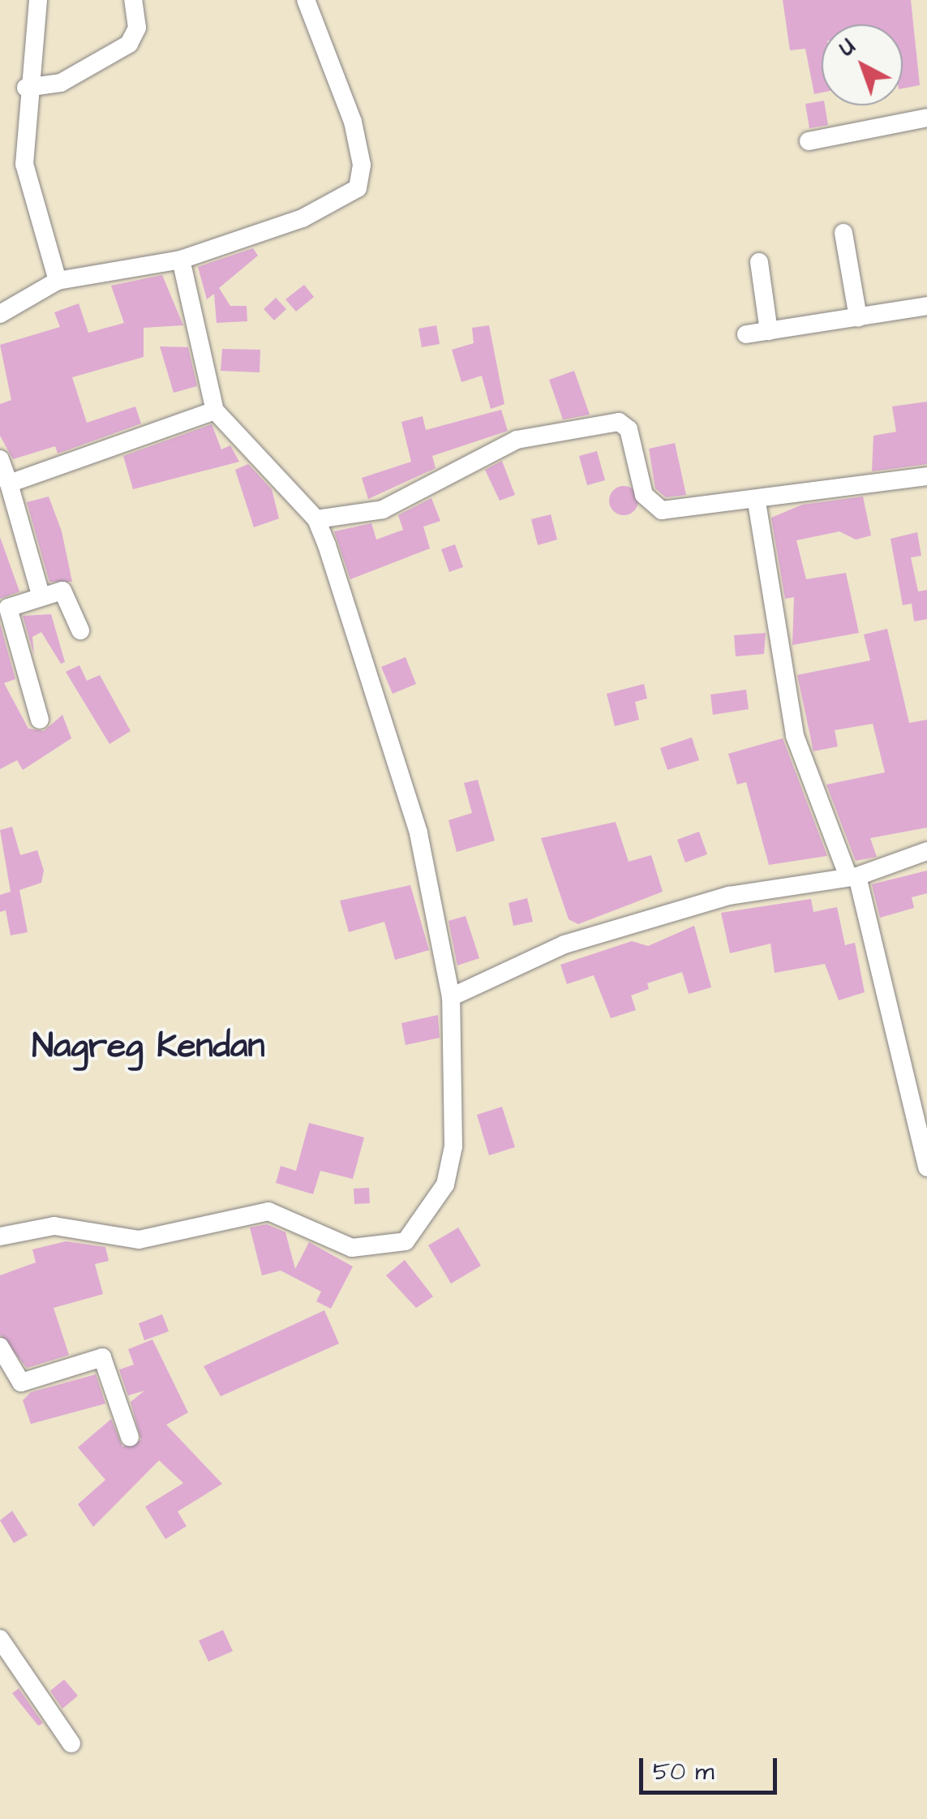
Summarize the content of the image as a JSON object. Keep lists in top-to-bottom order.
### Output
{
  "districts": ["Nagreg Kendan"],
  "scale_bar": "50 m",
  "north": "top left"
}
